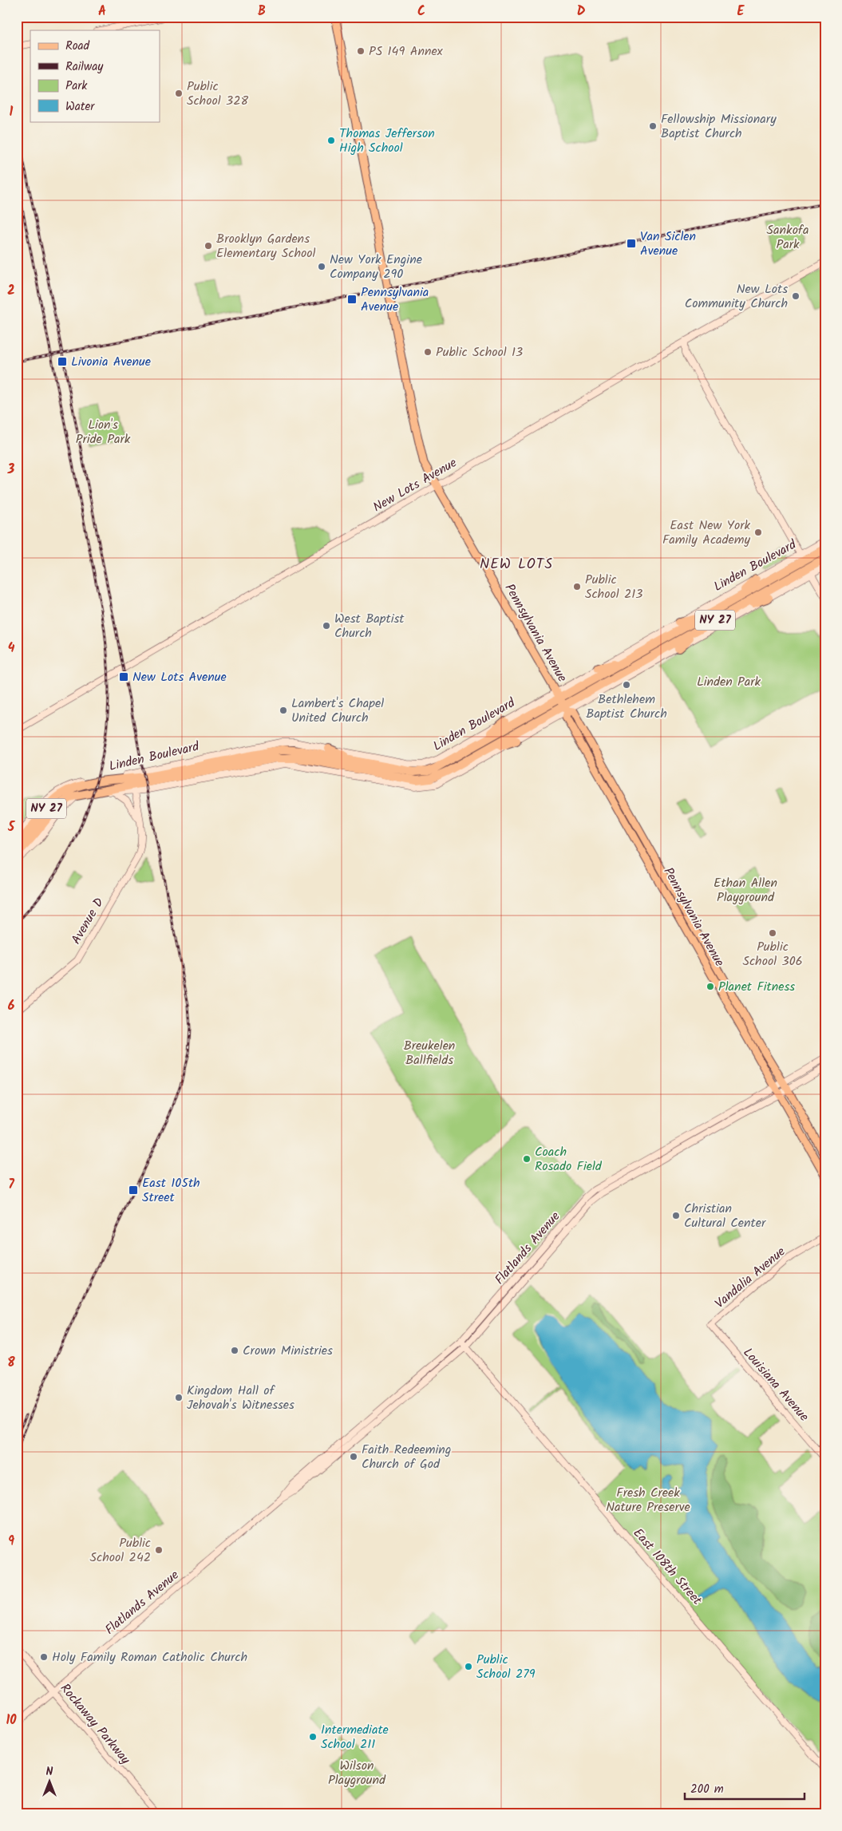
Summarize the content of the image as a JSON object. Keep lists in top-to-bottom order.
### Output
{
  "streets": {
    "highway": ["Linden Boulevard", "NY 27"],
    "main road": ["Pennsylvania Avenue"],
    "street": [
      "New Lots Avenue",
      "Avenue D",
      "Flatlands Avenue",
      "Vandalia Avenue",
      "Louisiana Avenue",
      "East 108th Street",
      "Rockaway Parkway"
    ]
  },
  "crossings": [
    ["New Lots Avenue", "Pennsylvania Avenue"],
    ["Linden Boulevard", "Pennsylvania Avenue"],
    ["Linden Boulevard", "Avenue D"],
    ["Pennsylvania Avenue", "Flatlands Avenue"],
    ["Flatlands Avenue", "East 108th Street"],
    ["Flatlands Avenue", "Rockaway Parkway"],
    ["Vandalia Avenue", "Louisiana Avenue"]
  ],
  "districts": ["NEW LOTS"],
  "parks": [
    "Sankofa Park",
    "Lion's Pride Park",
    "Linden Park",
    "Ethan Allen Playground",
    "Breukelen Ballfields",
    "Fresh Creek Nature Preserve",
    "Wilson Playground"
  ],
  "places": {
    "other": [
      "PS 149 Annex",
      "Public School 328",
      "Fellowship Missionary Baptist Church",
      "Thomas Jefferson High School",
      "Brooklyn Gardens Elementary School",
      "New York Engine Company 290",
      "New Lots Community Church",
      "Public School 13",
      "East New York Family Academy",
      "Public School 213",
      "West Baptist Church",
      "Bethlehem Baptist Church",
      "Lambert's Chapel United Church",
      "Public School 306",
      "Planet Fitness",
      "Coach Rosado Field",
      "Christian Cultural Center",
      "Crown Ministries",
      "Kingdom Hall of Jehovah's Witnesses",
      "Faith Redeeming Church of God",
      "Public School 242",
      "Holy Family Roman Catholic Church",
      "Public School 279",
      "Intermediate School 211"
    ],
    "transit": [
      "Van Siclen Avenue",
      "Pennsylvania Avenue",
      "Livonia Avenue",
      "New Lots Avenue",
      "East 105th Street"
    ]
  },
  "legend": [
    "Road",
    "Railway",
    "Park",
    "Water"
  ],
  "scale_bar": "200 m",
  "north": "top",
  "grid": {
    "columns": [
      "A",
      "B",
      "C",
      "D",
      "E"
    ],
    "rows": [
      "1",
      "2",
      "3",
      "4",
      "5",
      "6",
      "7",
      "8",
      "9",
      "10"
    ]
  }
}
